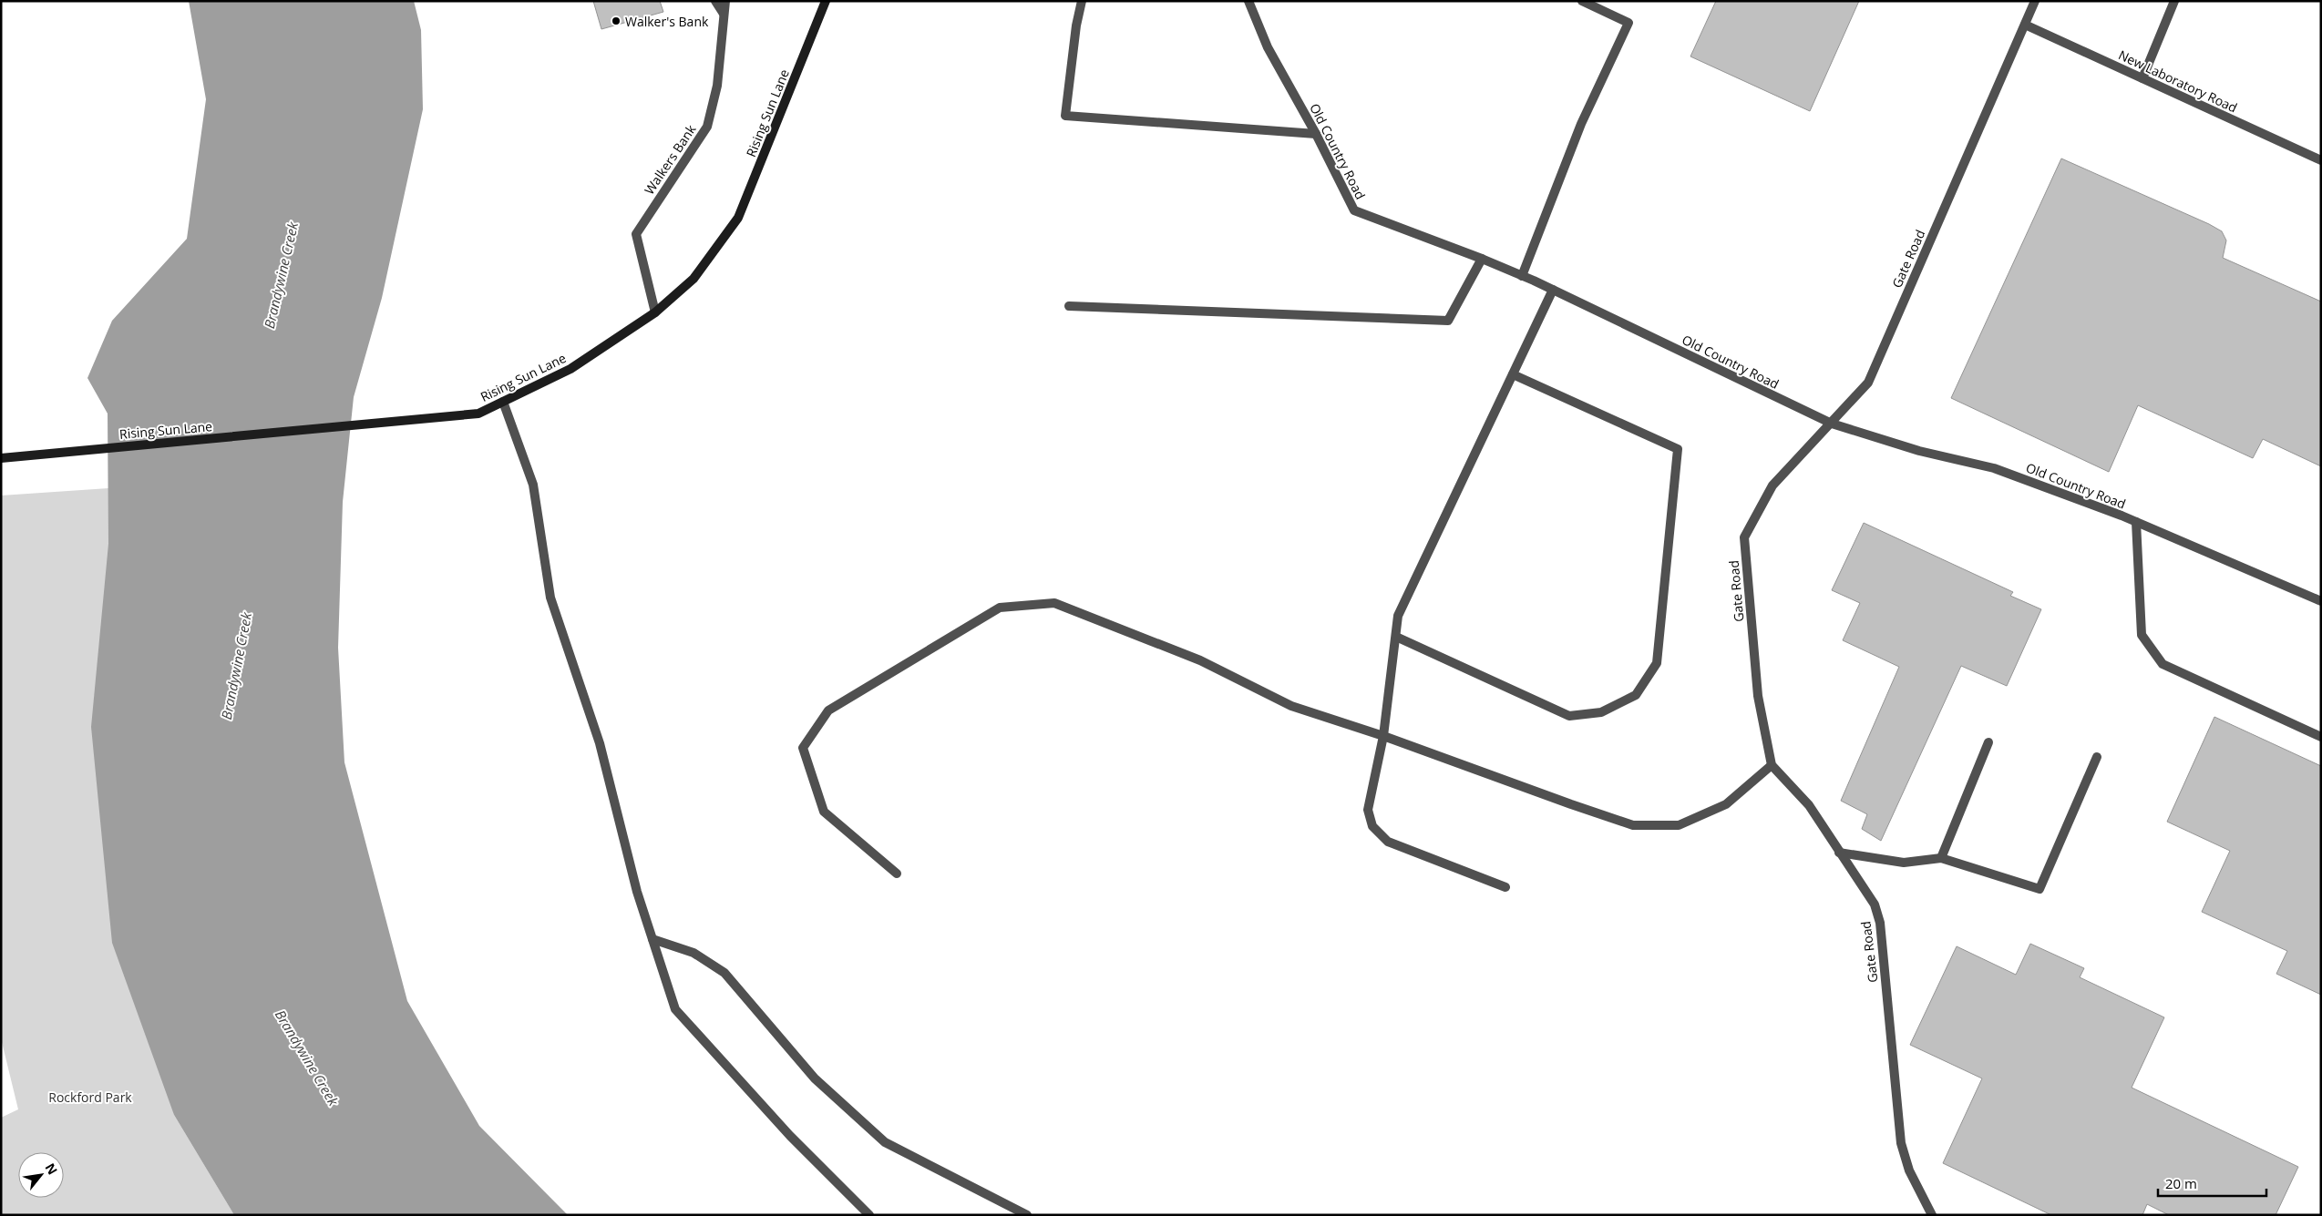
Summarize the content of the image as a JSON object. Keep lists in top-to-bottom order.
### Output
{
  "streets": {
    "street": ["Rising Sun Lane"],
    "lane": [
      "New Laboratory Road",
      "Old Country Road",
      "Walkers Bank",
      "Gate Road"
    ]
  },
  "crossings": [
    ["New Laboratory Road", "Gate Road"],
    ["Rising Sun Lane", "Walkers Bank"],
    ["Old Country Road", "Gate Road"]
  ],
  "water": ["Brandywine Creek"],
  "parks": ["Rockford Park"],
  "places": ["Walker's Bank"],
  "scale_bar": "20 m",
  "north": "top right"
}
